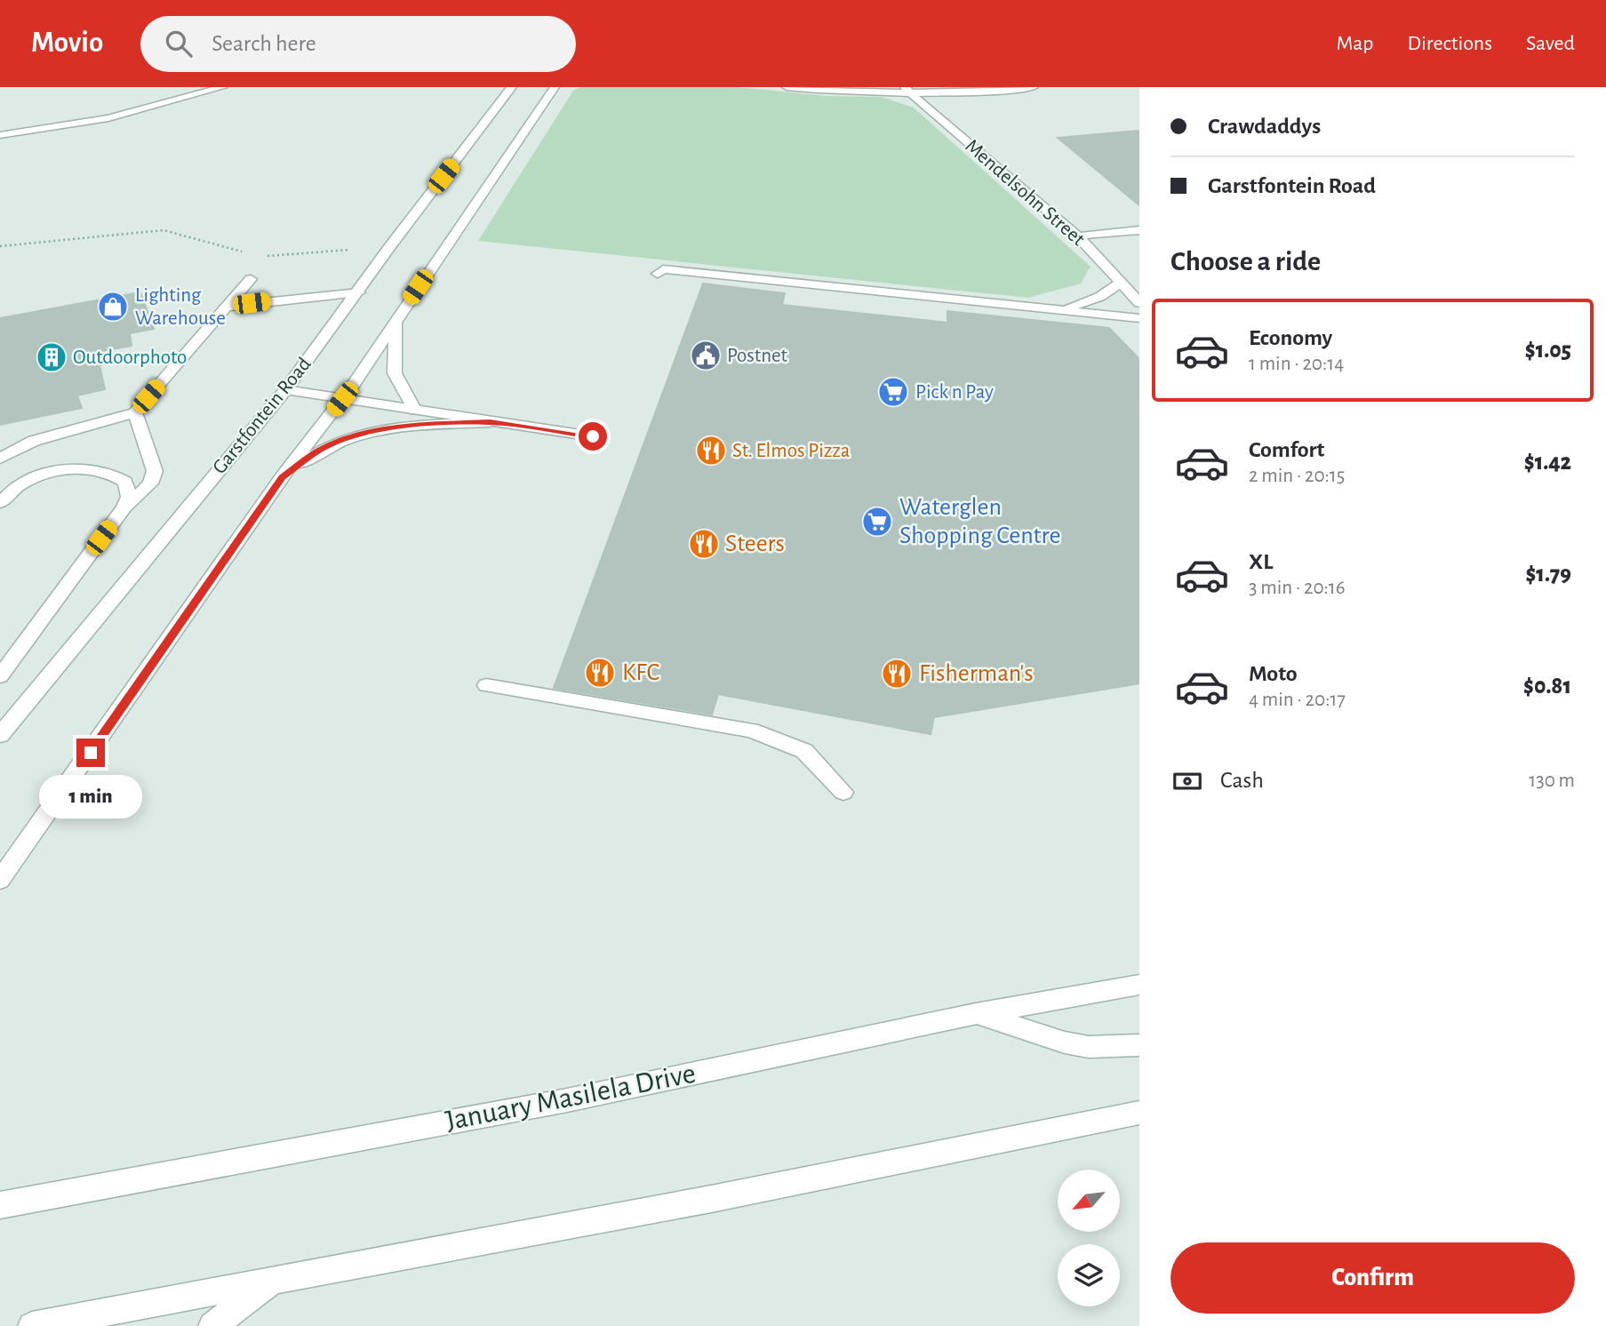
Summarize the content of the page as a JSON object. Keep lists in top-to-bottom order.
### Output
{
  "streets": {
    "main road": ["Mendelsohn Street", "Garstfontein Road", "January Masilela Drive"]
  },
  "places": {
    "shop": ["Lighting Warehouse"],
    "public building": ["Postnet"],
    "building": ["Outdoorphoto"],
    "supermarket": ["Pick n Pay", "Waterglen Shopping Centre"],
    "restaurant": [
      "St. Elmos Pizza",
      "Steers",
      "KFC",
      "Fisherman's"
    ]
  },
  "north": "bottom left",
  "page": {
    "header": "Movio",
    "search": "Search here",
    "nav": ["Map", "Directions", "Saved"],
    "banner": ["Crawdaddys", "Garstfontein Road"],
    "heading": "Choose a ride",
    "list": [
      {
        "name": "Economy",
        "note": "1 min · 20:14",
        "value": "$1.05"
      },
      {
        "name": "Comfort",
        "note": "2 min · 20:15",
        "value": "$1.42"
      },
      {
        "name": "XL",
        "note": "3 min · 20:16",
        "value": "$1.79"
      },
      {
        "name": "Moto",
        "note": "4 min · 20:17",
        "value": "$0.81"
      }
    ],
    "pay": ["Cash", "130 m"],
    "bubble": "1 min",
    "buttons": "Confirm"
  }
}
